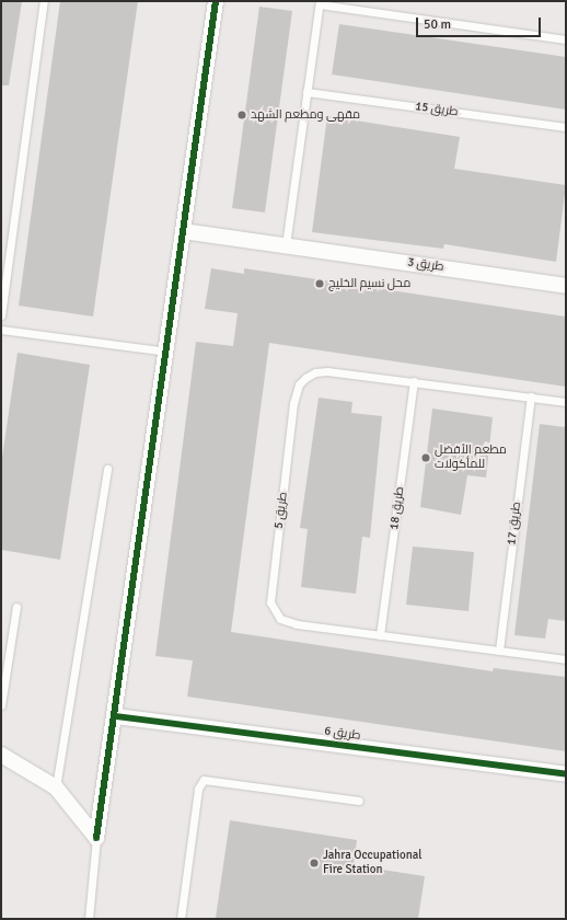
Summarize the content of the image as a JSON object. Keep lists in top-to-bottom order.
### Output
{
  "streets": {
    "street": ["طريق 3", "طريق 6"],
    "lane": [
      "طريق 15",
      "طريق 18",
      "طريق 5",
      "طريق 17"
    ]
  },
  "crossings": [
    ["طريق 18", "طريق 5"],
    ["طريق 5", "طريق 17"]
  ],
  "places": [
    "مقهى ومطعم الشهد",
    "محل نسيم الخليج",
    "مطعم الأفضل للمأكولات",
    "Jahra Occupational Fire Station"
  ],
  "scale_bar": "50 m"
}
